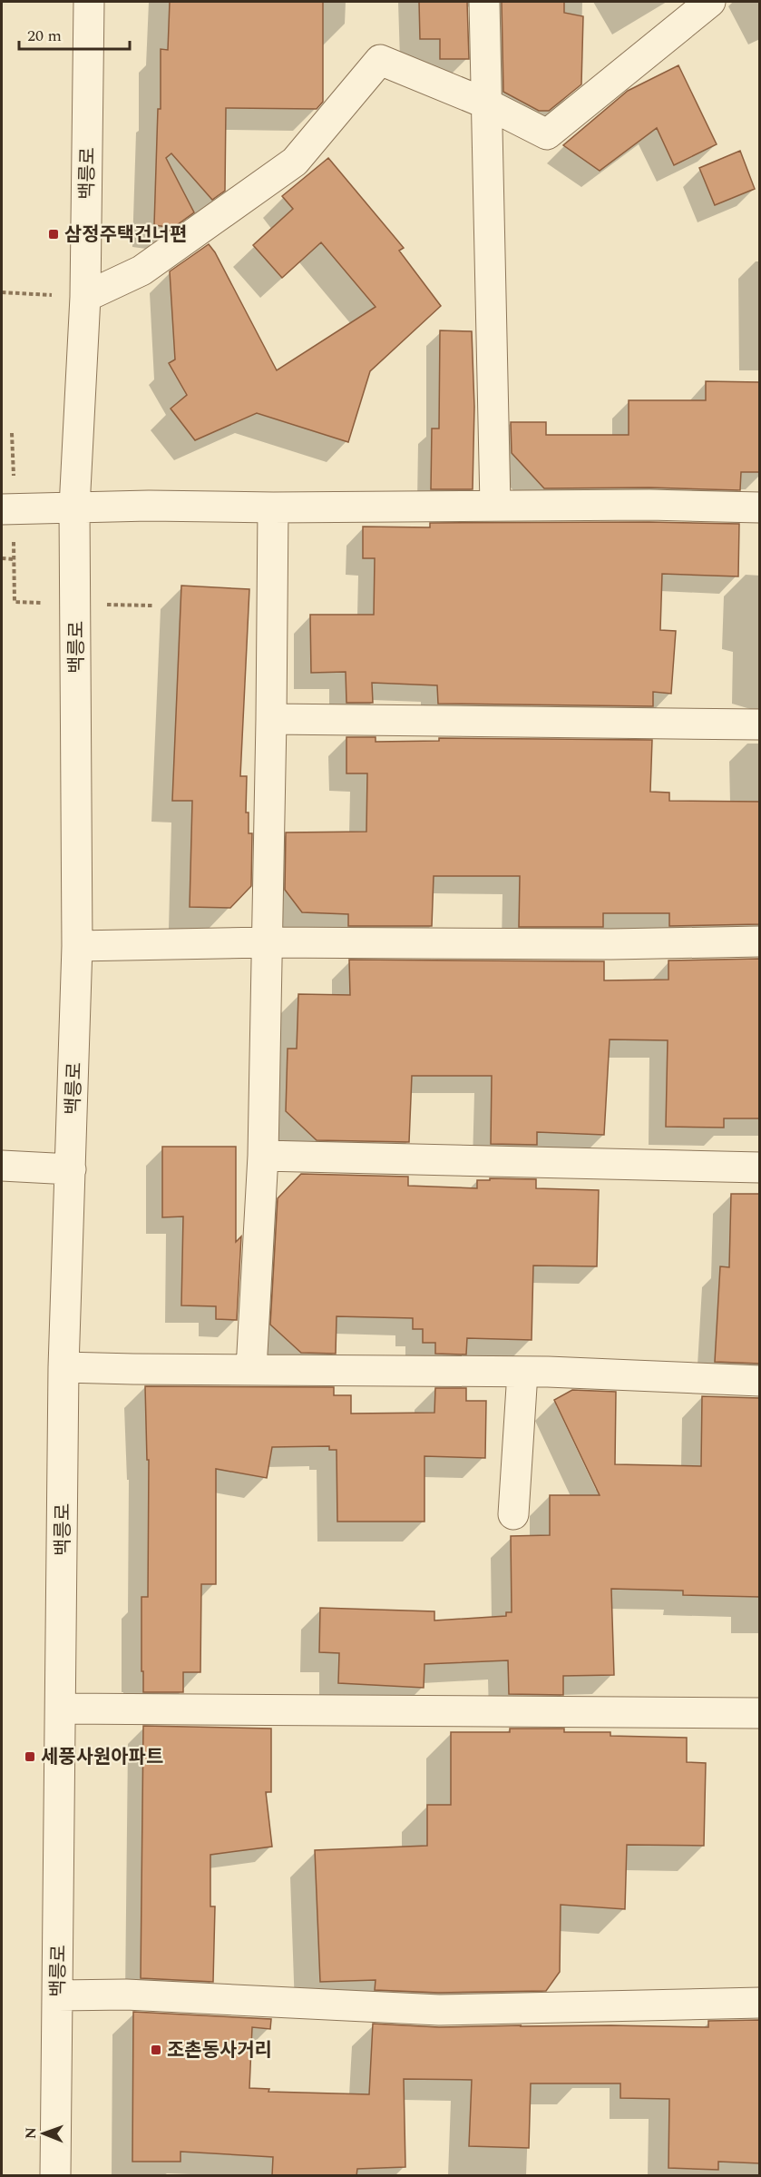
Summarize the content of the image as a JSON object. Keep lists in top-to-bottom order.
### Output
{
  "streets": {
    "street": ["백릉로"]
  },
  "places": {
    "transit": ["삼정주택건너편", "세풍사원아파트", "조촌동사거리"]
  },
  "scale_bar": "20 m",
  "north": "left"
}
